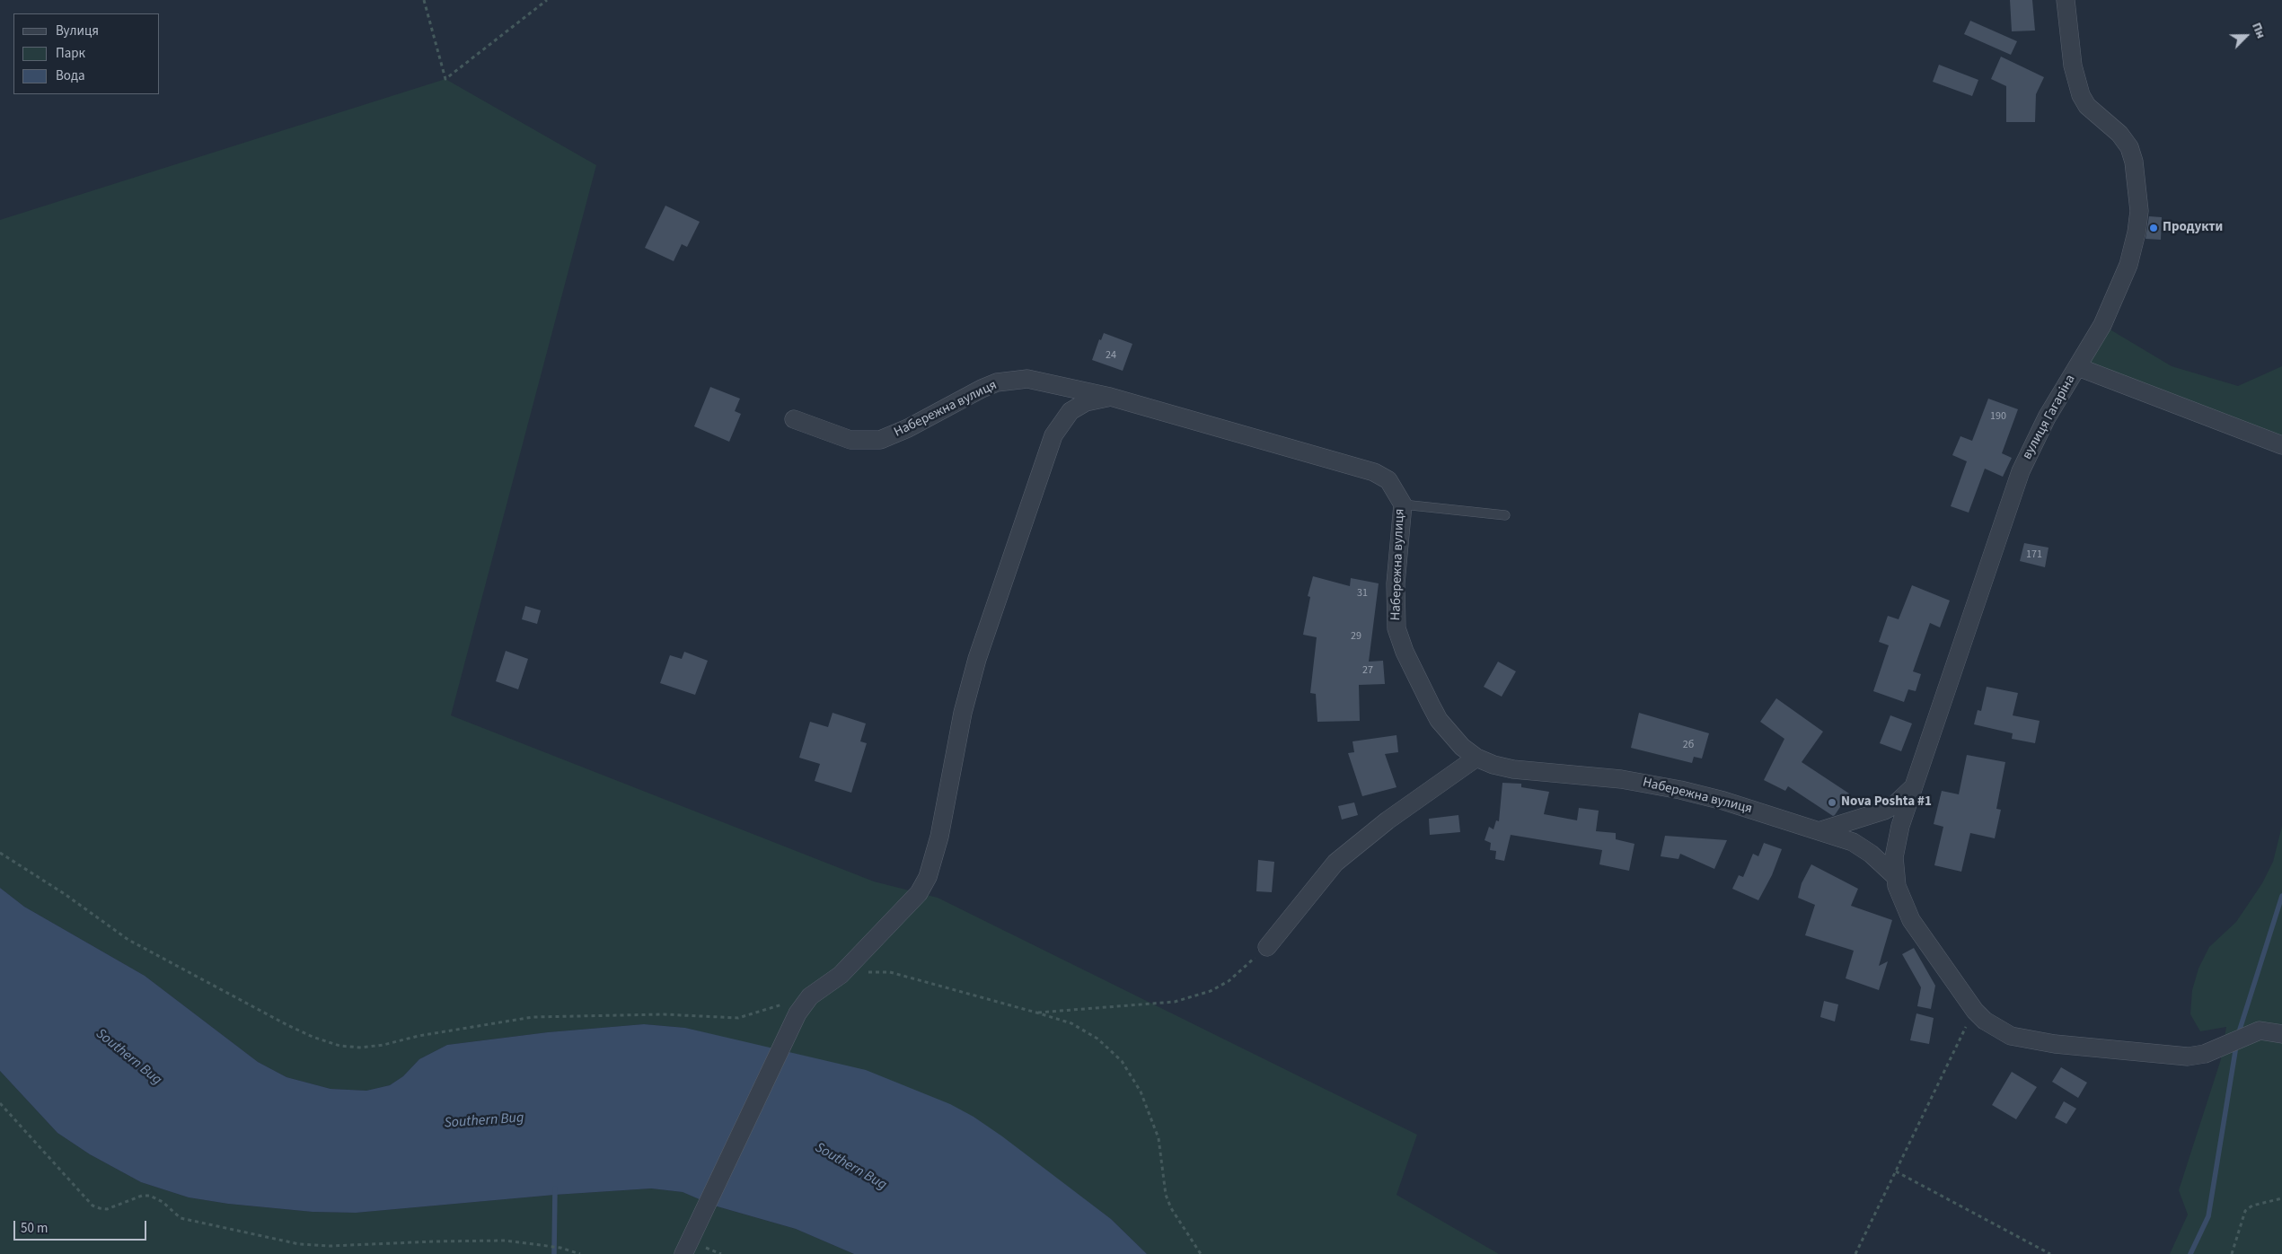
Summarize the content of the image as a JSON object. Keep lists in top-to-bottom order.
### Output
{
  "streets": {
    "street": ["Набережна вулиця", "вулиця Гагаріна"]
  },
  "crossings": [
    ["Набережна вулиця", "вулиця Гагаріна"]
  ],
  "water": ["Southern Bug"],
  "places": ["Продукти", "Nova Poshta #1"],
  "house_numbers": [
    "24",
    "190",
    "171",
    "31",
    "29",
    "27",
    "2б"
  ],
  "legend": ["Вулиця", "Парк", "Вода"],
  "scale_bar": "50 m",
  "north": "top right"
}
